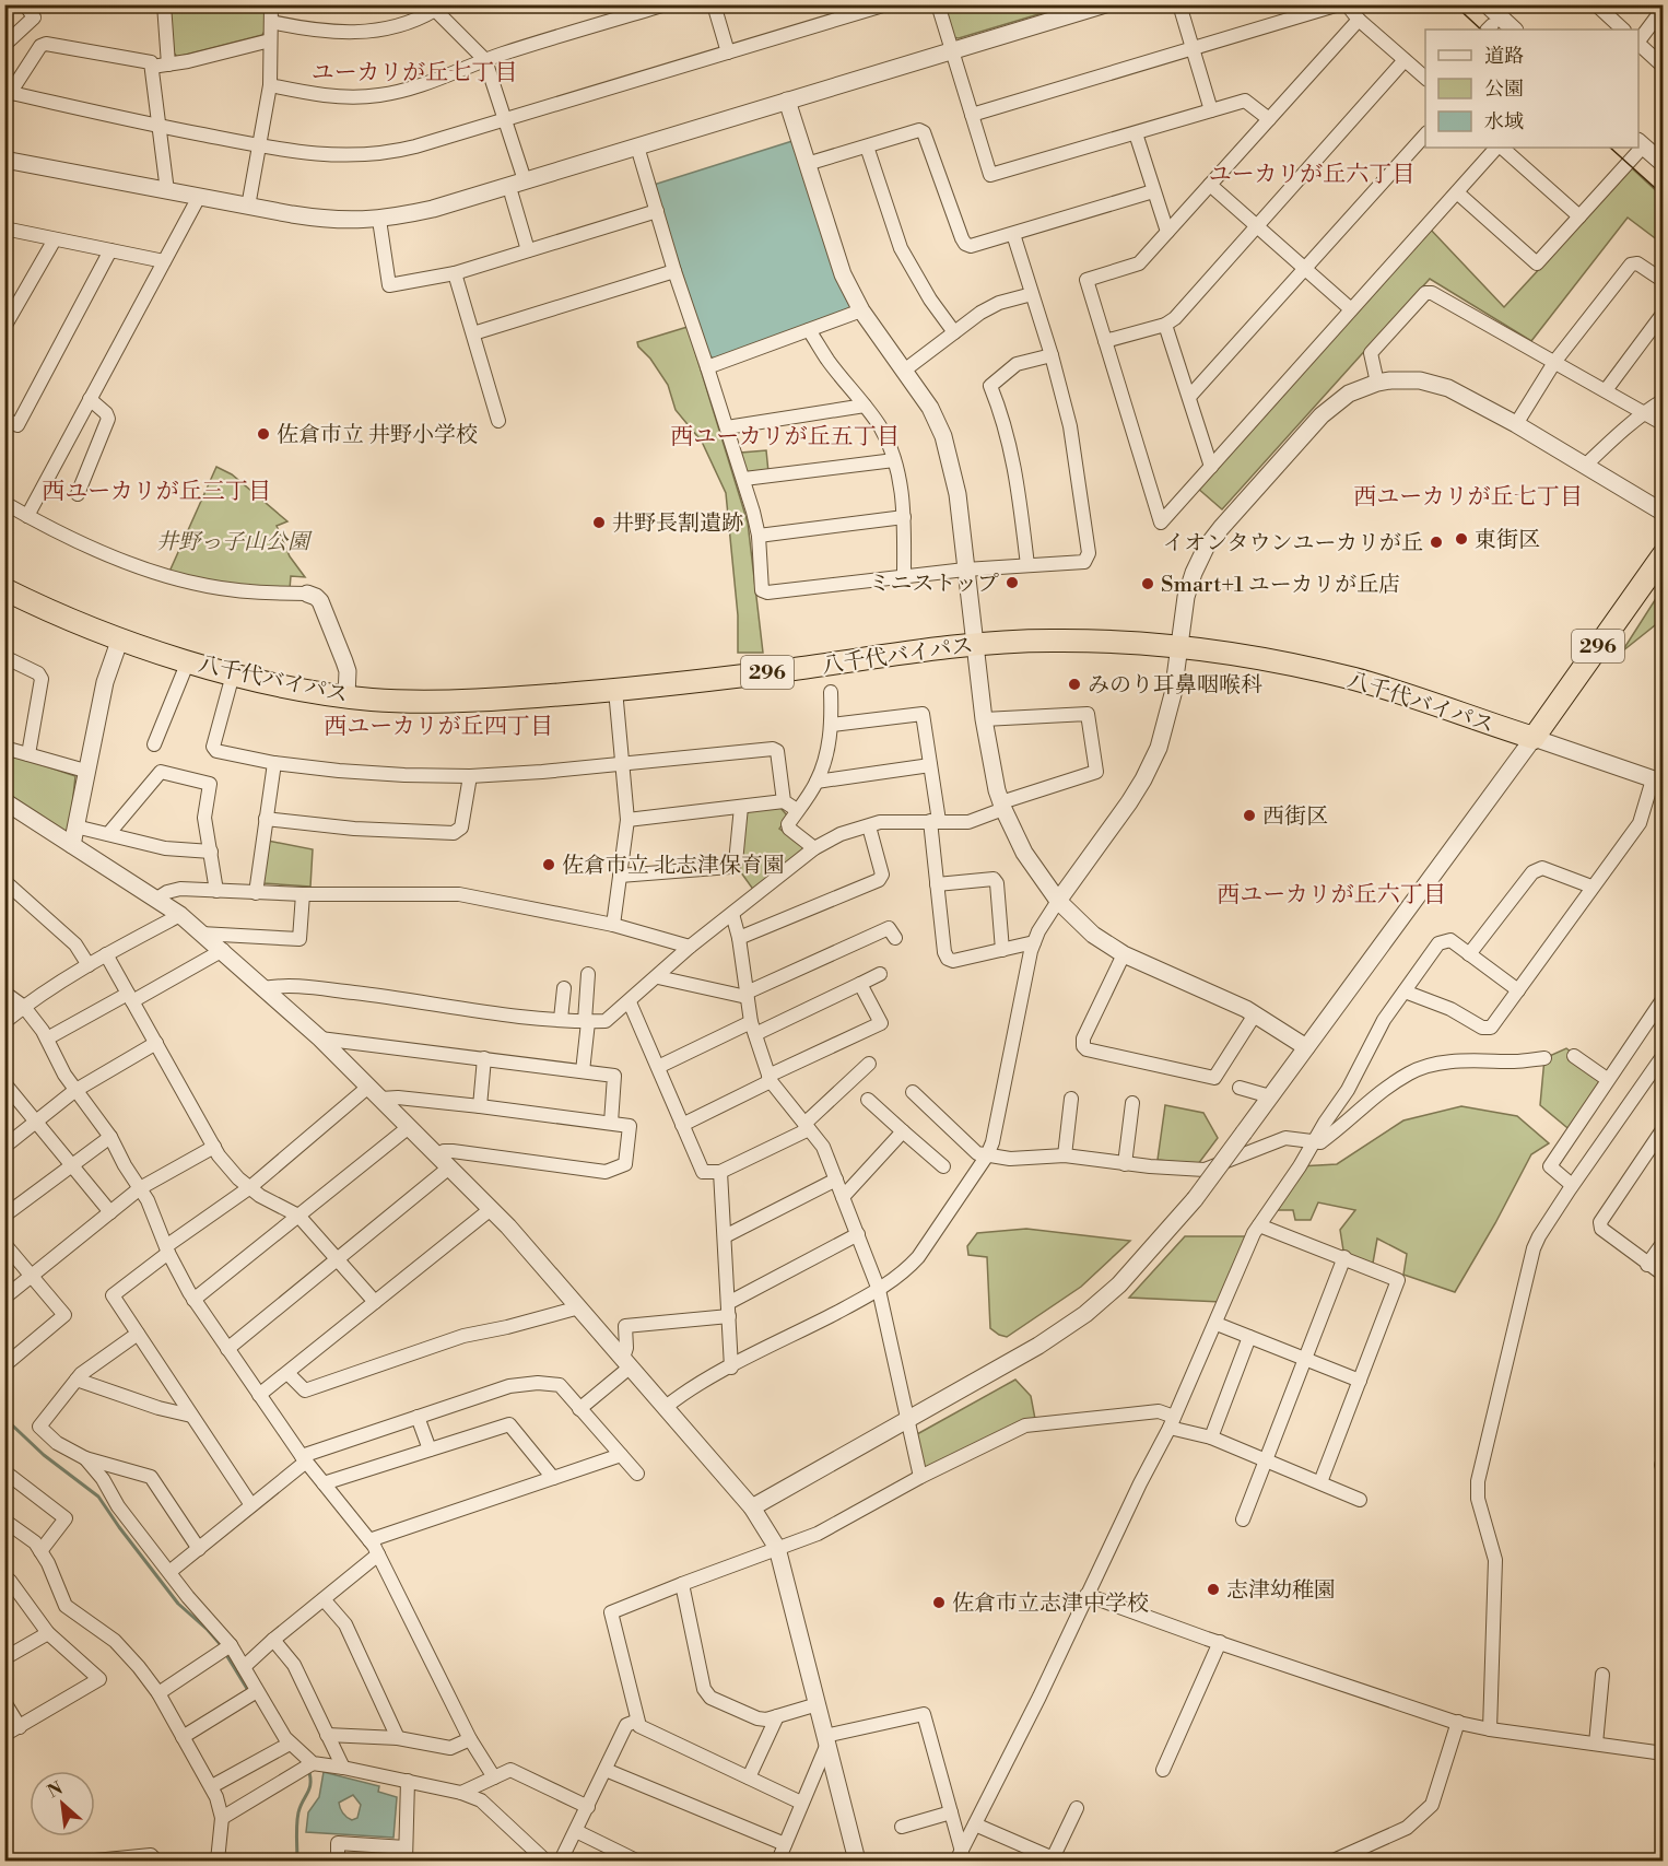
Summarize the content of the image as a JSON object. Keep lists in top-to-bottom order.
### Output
{
  "streets": {
    "highway": ["296", "八千代バイパス"]
  },
  "crossings": [
    ["296", "八千代バイパス"]
  ],
  "districts": [
    "ユーカリが丘七丁目",
    "ユーカリが丘六丁目",
    "西ユーカリが丘五丁目",
    "西ユーカリが丘三丁目",
    "西ユーカリが丘七丁目",
    "西ユーカリが丘四丁目",
    "西ユーカリが丘六丁目"
  ],
  "parks": ["井野っ子山公園"],
  "places": [
    "佐倉市立 井野小学校",
    "井野長割遺跡",
    "東街区",
    "イオンタウンユーカリが丘",
    "ミニストップ",
    "Smart+1 ユーカリが丘店",
    "みのり耳鼻咽喉科",
    "西街区",
    "佐倉市立 北志津保育園",
    "志津幼稚園",
    "佐倉市立志津中学校"
  ],
  "legend": ["道路", "公園", "水域"],
  "north": "top left"
}
